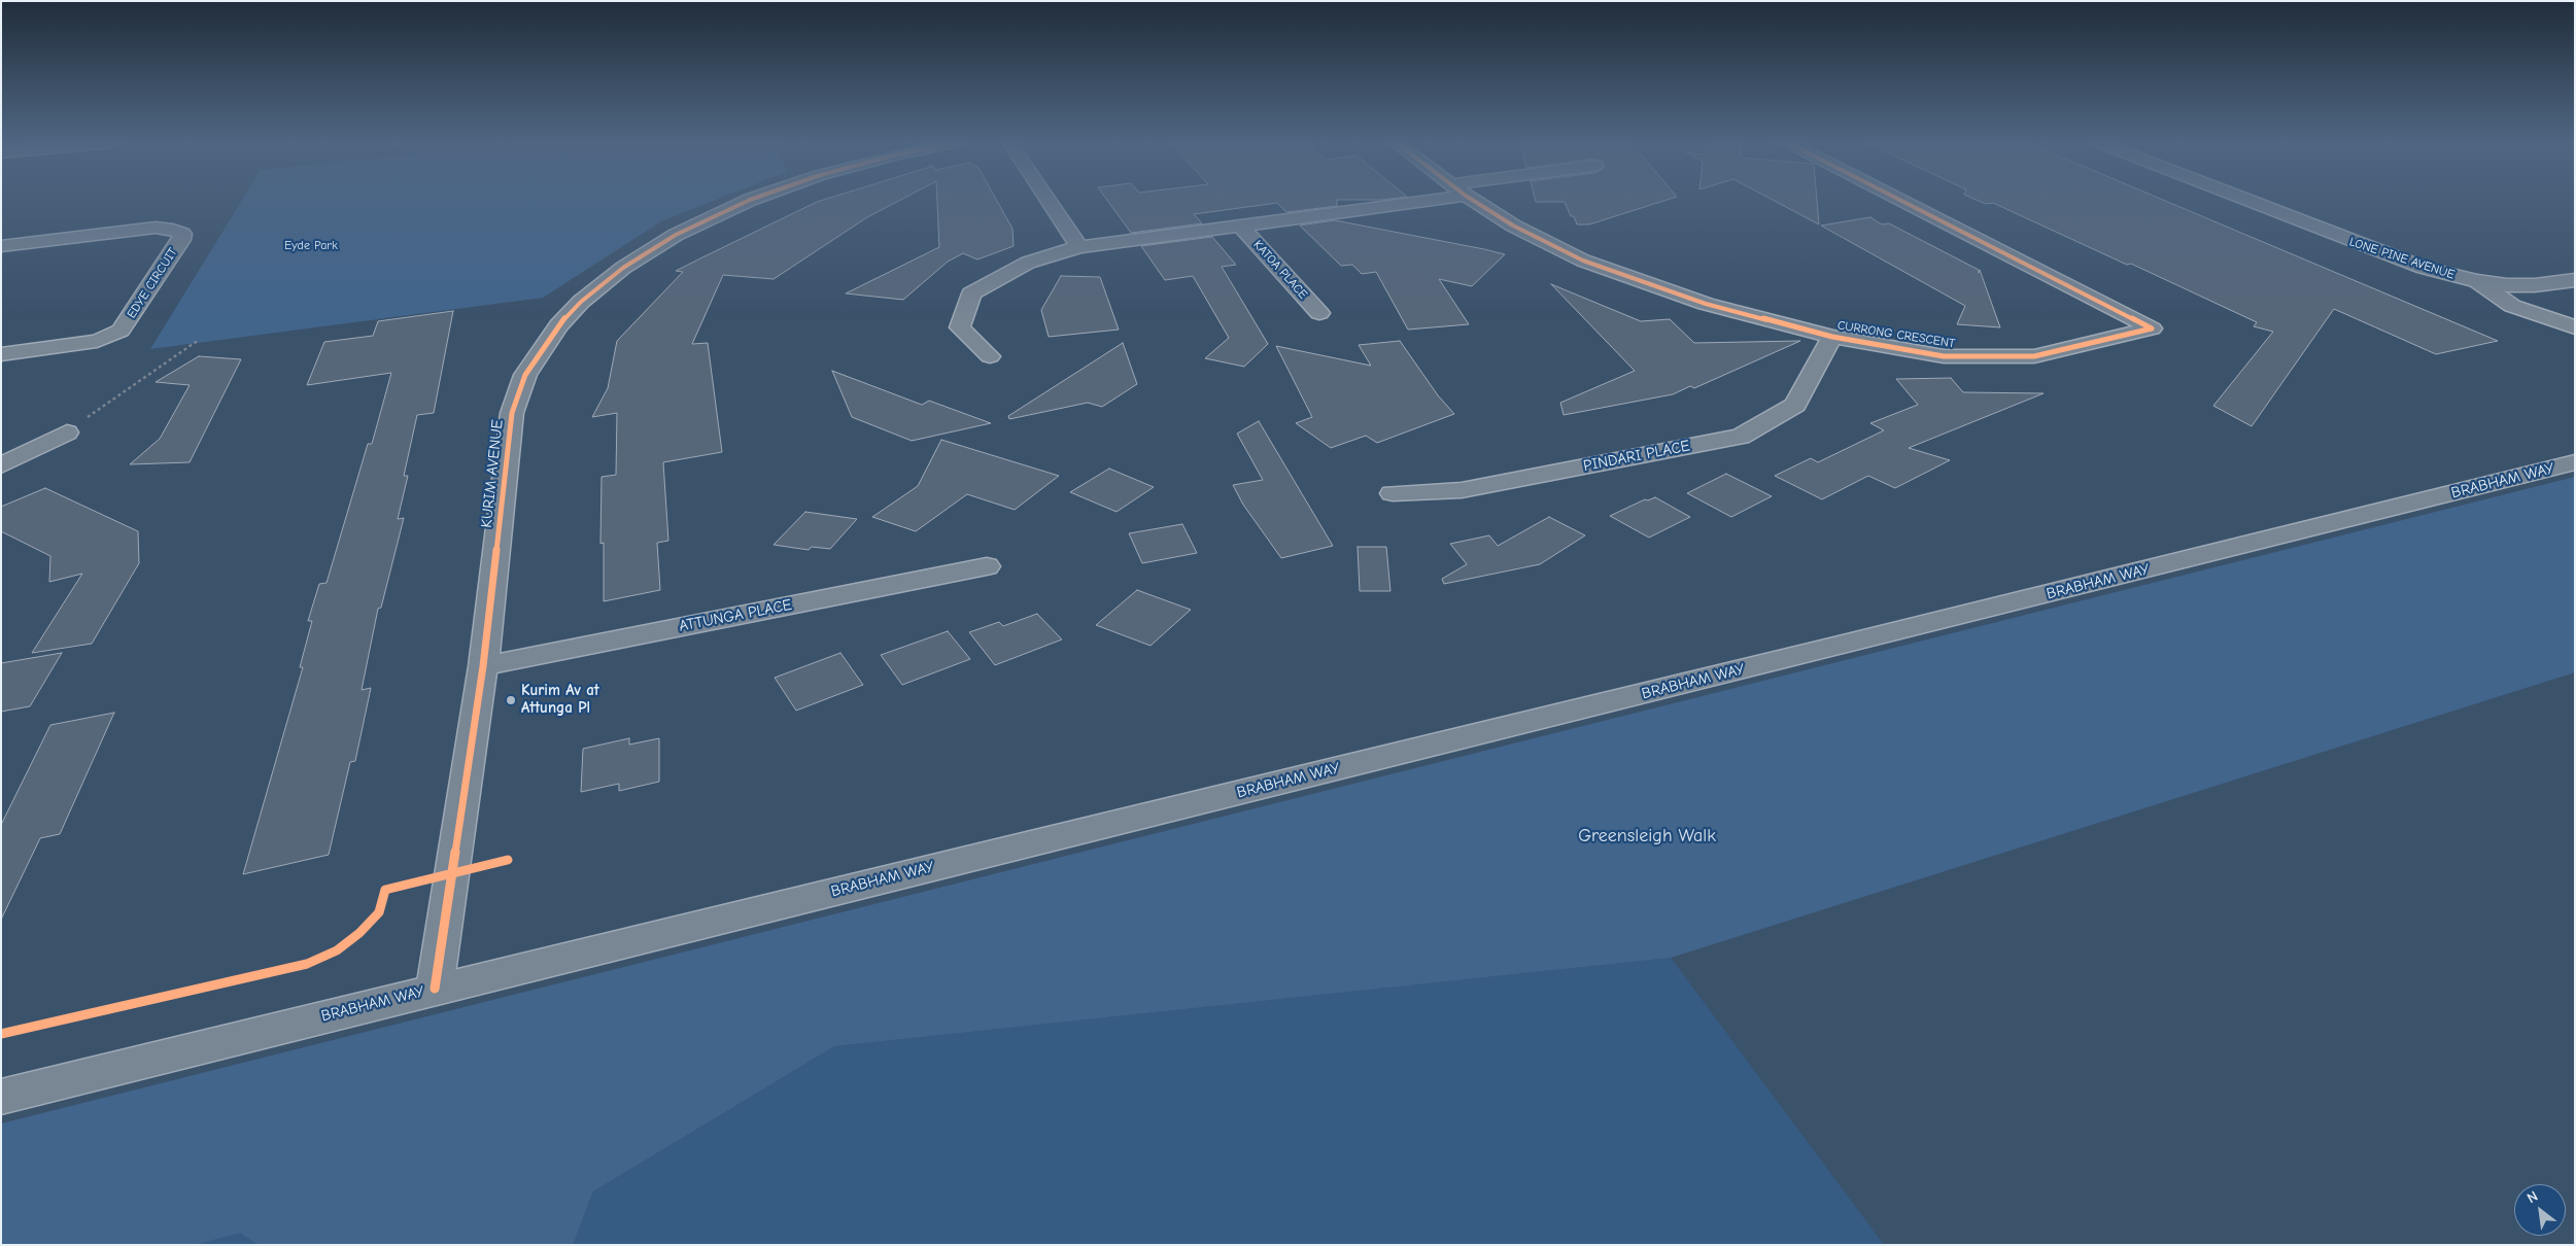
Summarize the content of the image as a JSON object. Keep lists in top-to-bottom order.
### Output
{
  "streets": {
    "street": [
      "LONE PINE AVENUE",
      "KATOA PLACE",
      "EDYE CIRCUIT",
      "CURRONG CRESCENT",
      "PINDARI PLACE",
      "KURIM AVENUE",
      "BRABHAM WAY",
      "ATTUNGA PLACE"
    ]
  },
  "crossings": [
    ["CURRONG CRESCENT", "PINDARI PLACE"],
    ["KURIM AVENUE", "BRABHAM WAY"],
    ["KURIM AVENUE", "ATTUNGA PLACE"]
  ],
  "parks": ["Eyde Park", "Greensleigh Walk"],
  "places": ["Kurim Av at Attunga Pl"],
  "north": "top left"
}
